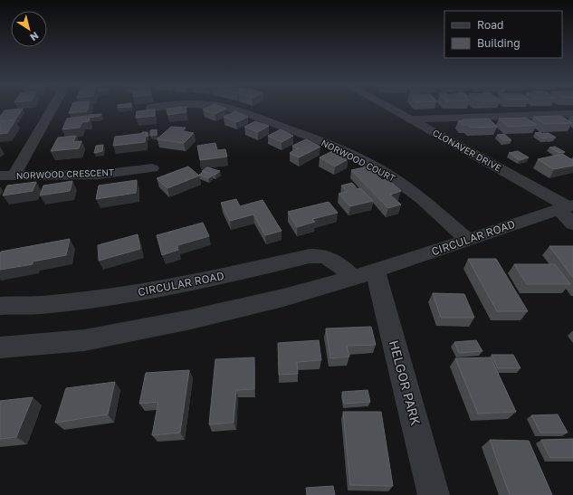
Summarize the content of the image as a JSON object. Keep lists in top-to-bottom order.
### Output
{
  "streets": {
    "street": [
      "CLONAVER DRIVE",
      "NORWOOD COURT",
      "NORWOOD CRESCENT",
      "CIRCULAR ROAD",
      "HELGOR PARK"
    ]
  },
  "crossings": [
    ["CLONAVER DRIVE", "CIRCULAR ROAD"],
    ["NORWOOD COURT", "CIRCULAR ROAD"],
    ["CIRCULAR ROAD", "HELGOR PARK"]
  ],
  "legend": ["Road", "Building"],
  "north": "bottom right"
}
